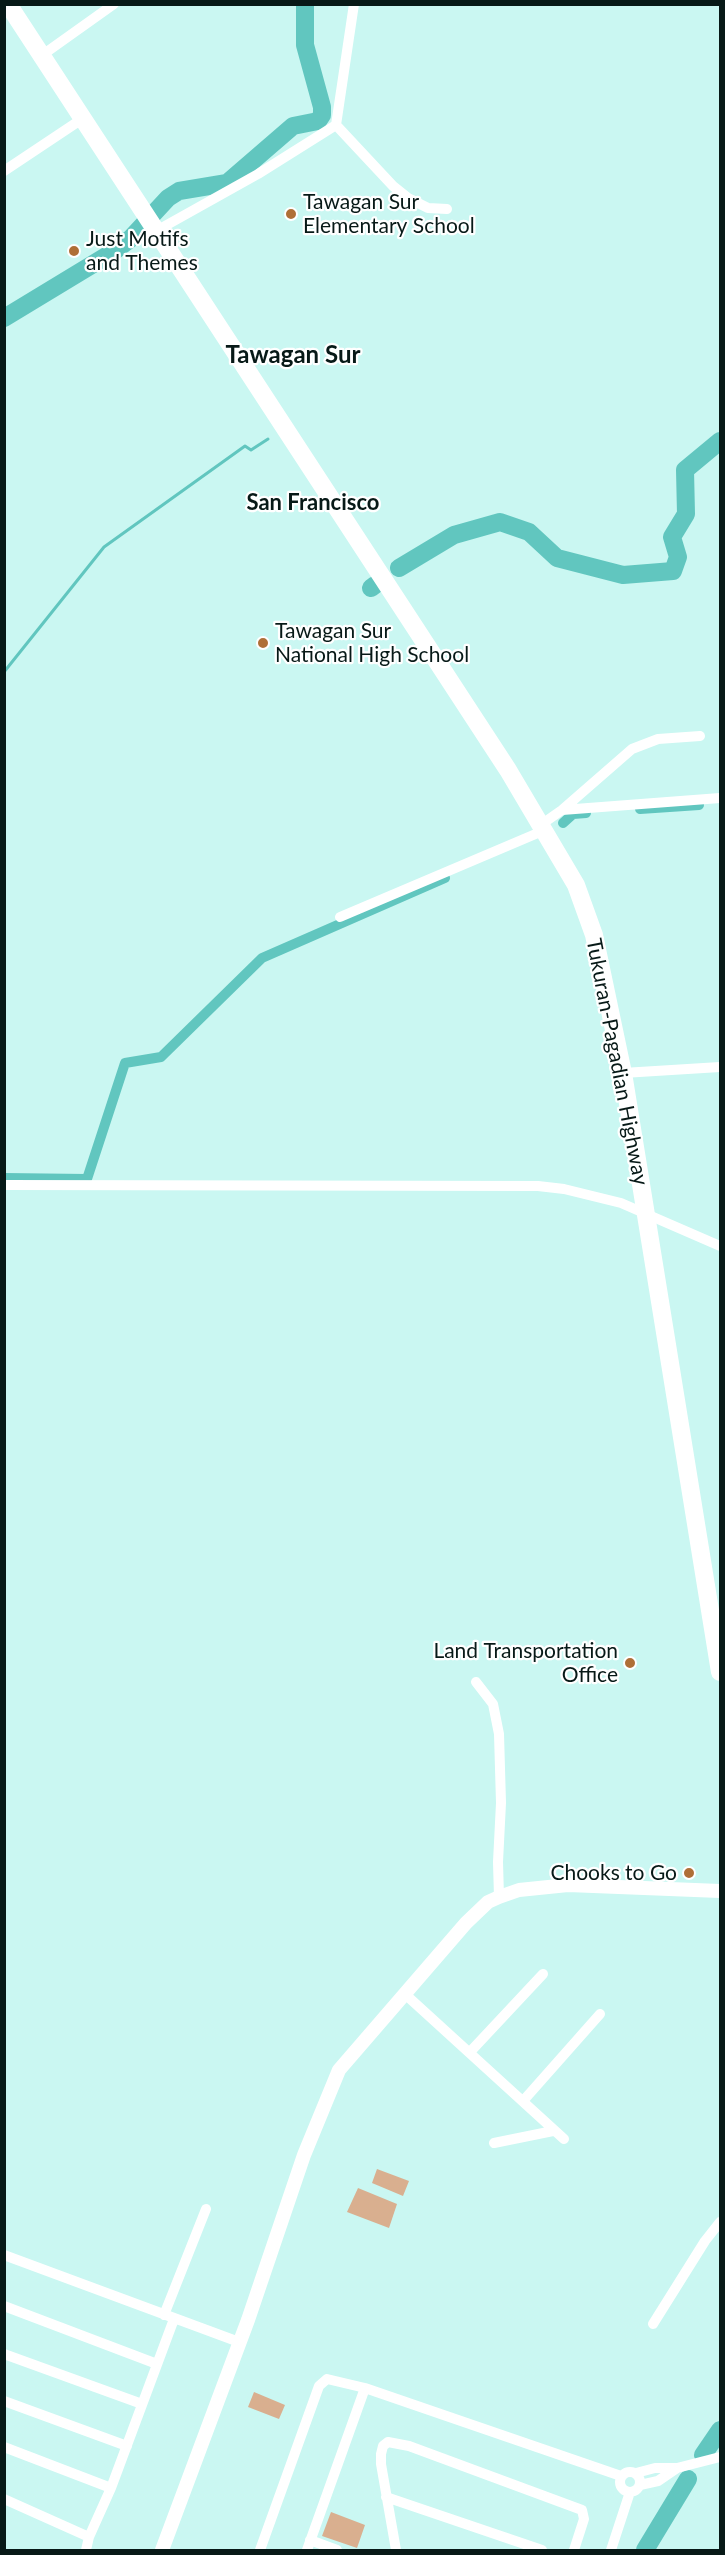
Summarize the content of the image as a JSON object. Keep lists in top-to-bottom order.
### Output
{
  "streets": {
    "highway": ["Tukuran-Pagadian Highway"]
  },
  "districts": ["Tawagan Sur", "San Francisco"],
  "places": [
    "Tawagan Sur Elementary School",
    "Just Motifs and Themes",
    "Tawagan Sur National High School",
    "Land Transportation Office",
    "Chooks to Go"
  ]
}
